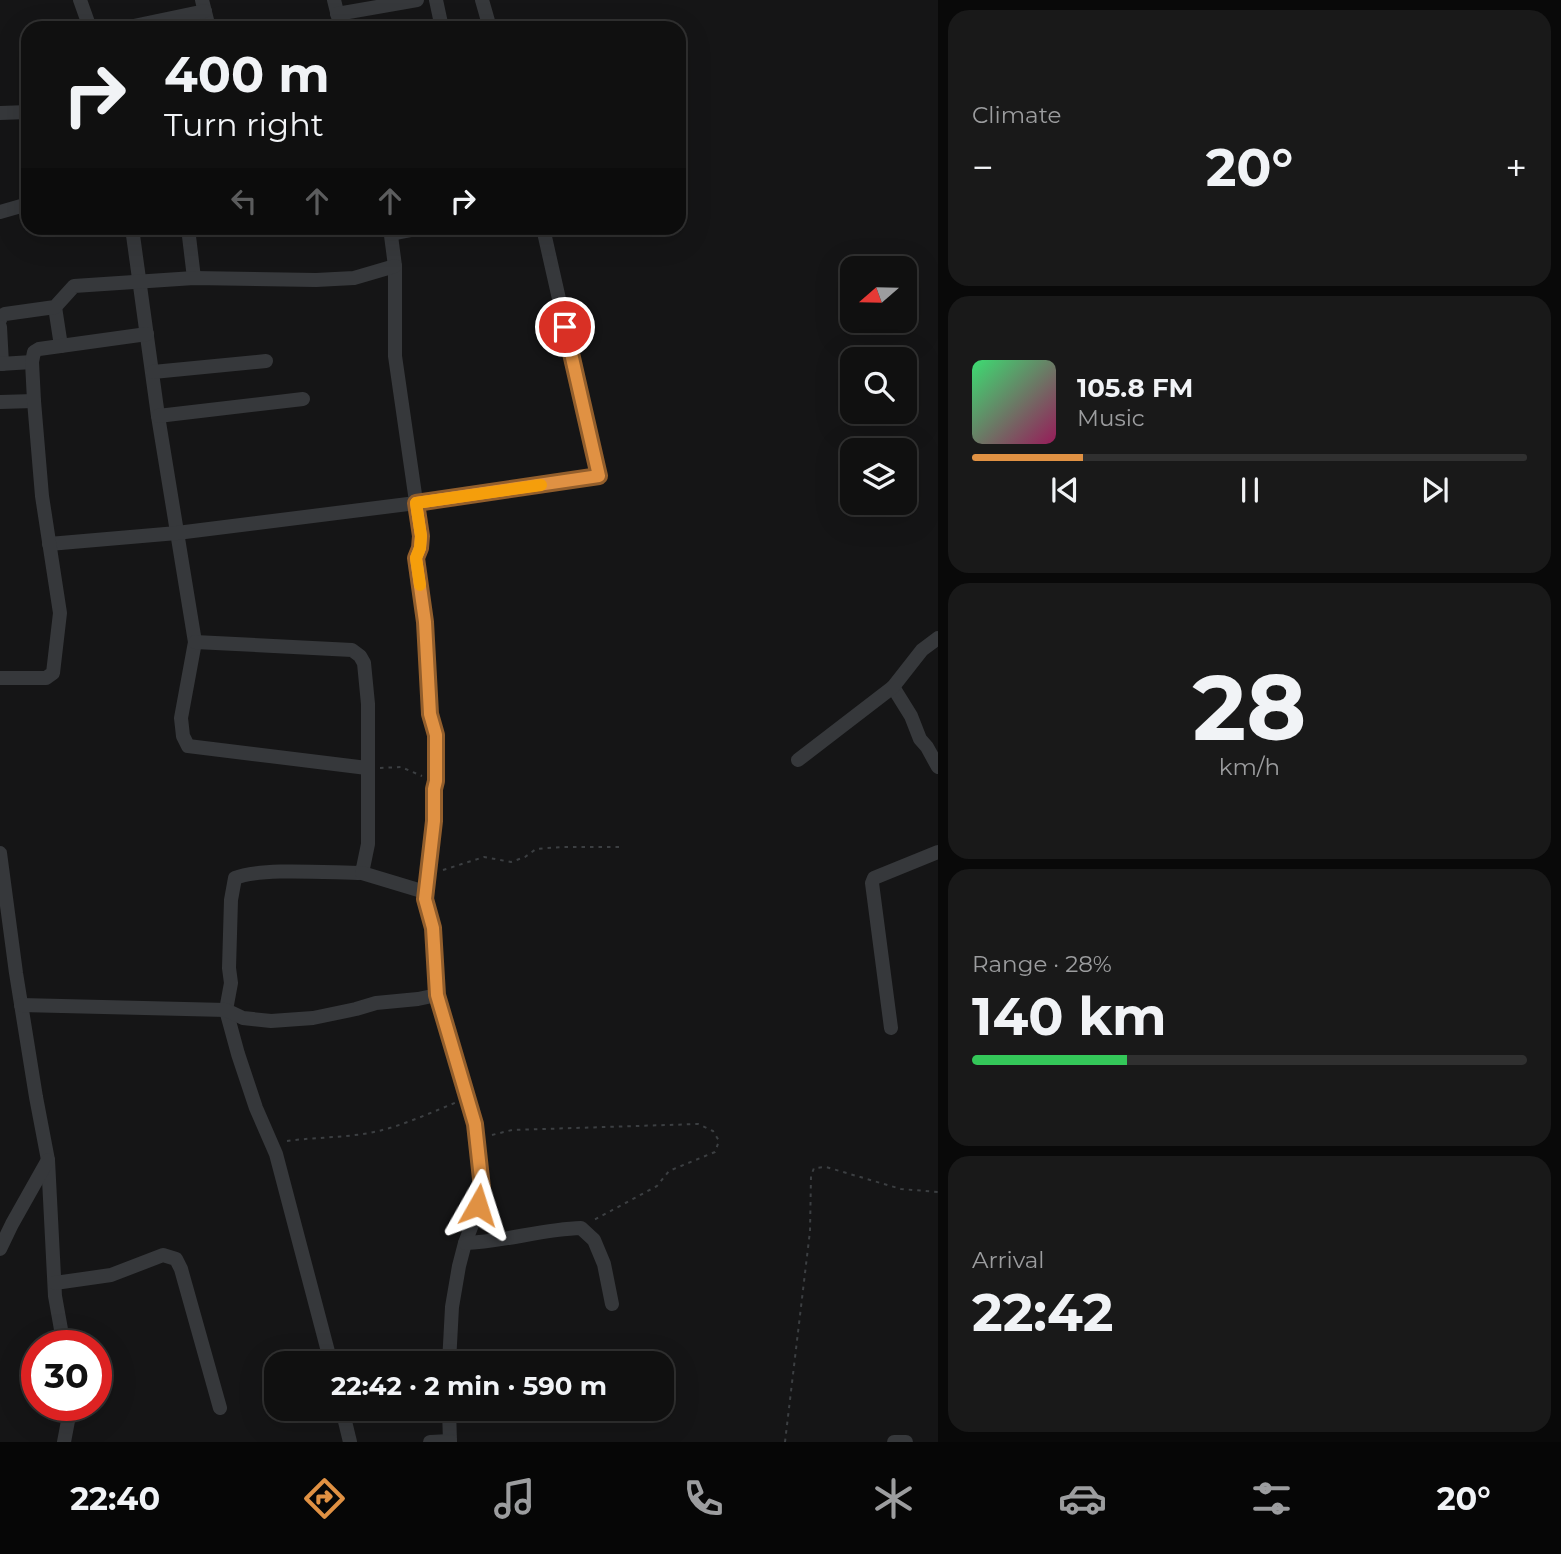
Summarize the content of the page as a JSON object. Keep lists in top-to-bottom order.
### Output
{
  "north": "left",
  "page": {
    "tile": [
      "Climate",
      ["28", "km/h"],
      ["Range · 28%", "140 km"],
      ["Arrival", "22:42"]
    ],
    "turn": ["400 m", "Turn right"],
    "heat": ["−", "20°", "+"],
    "song": ["105.8 FM", "Music"],
    "limit": "30",
    "trip": "22:42 · 2 min · 590 m",
    "tabs": ["22:40", "20°"]
  }
}
